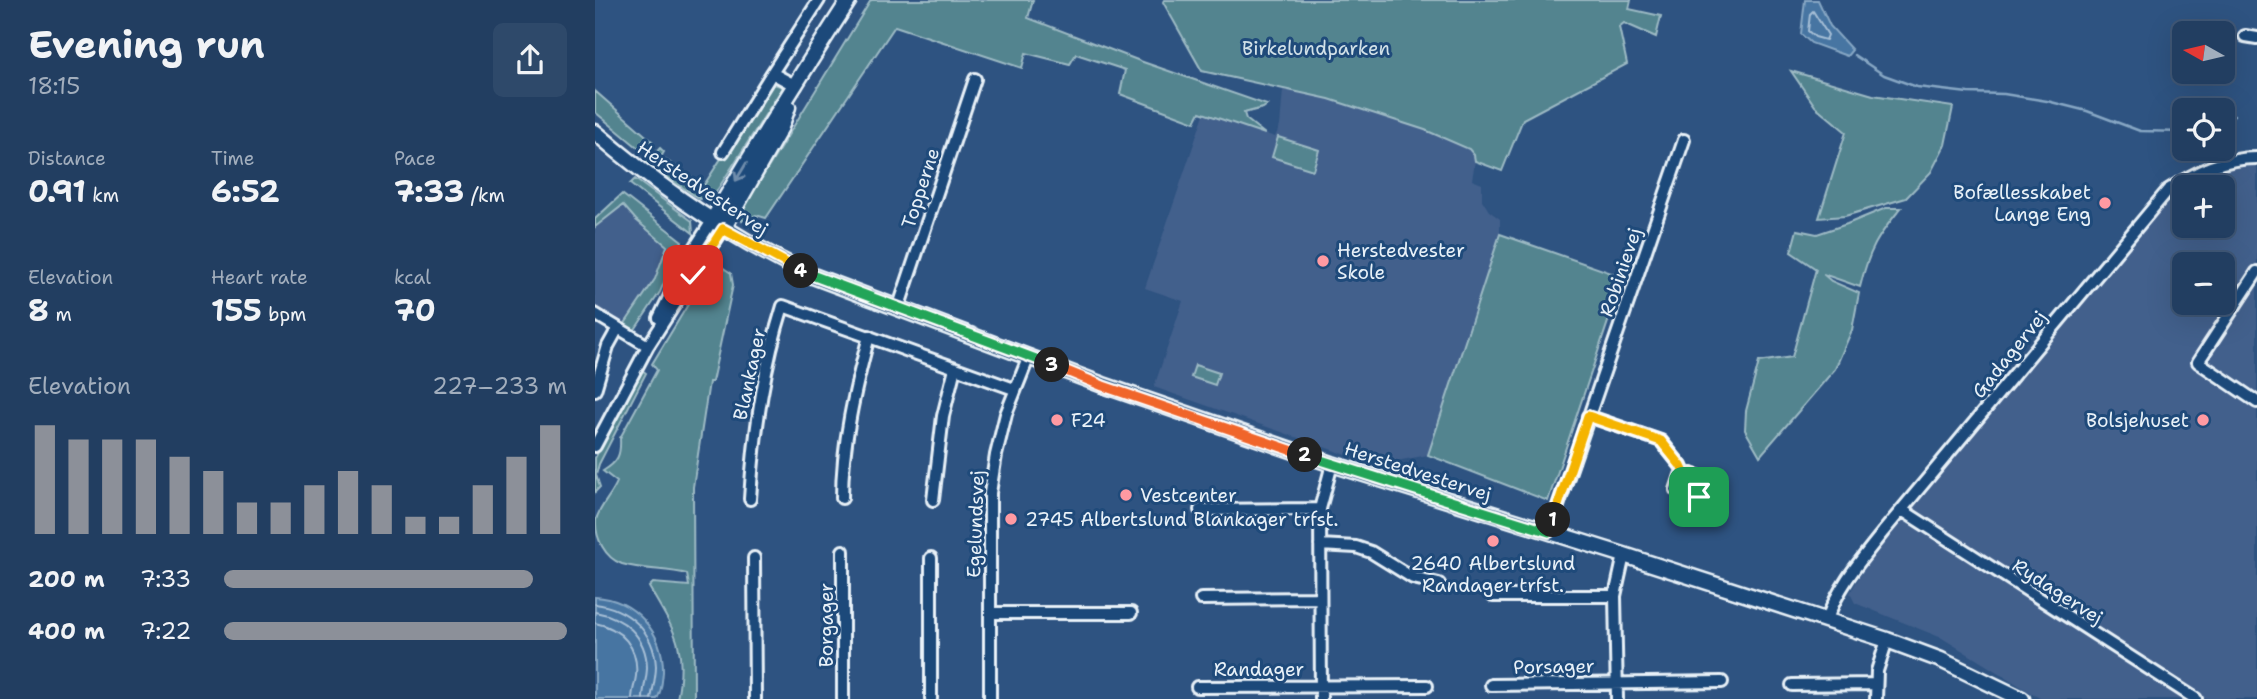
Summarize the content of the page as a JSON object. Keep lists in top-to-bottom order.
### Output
{
  "streets": {
    "street": [
      "Herstedvestervej",
      "Topperne",
      "Robinievej",
      "Gadagervej",
      "Blankager",
      "Egelundsvej",
      "Rydagervej",
      "Borgager",
      "Porsager",
      "Randager"
    ]
  },
  "crossings": [
    ["Herstedvestervej", "Topperne"],
    ["Herstedvestervej", "Robinievej"],
    ["Herstedvestervej", "Gadagervej"],
    ["Herstedvestervej", "Egelundsvej"],
    ["Herstedvestervej", "Porsager"],
    ["Herstedvestervej", "Randager"],
    ["Gadagervej", "Rydagervej"],
    ["Blankager", "Egelundsvej"]
  ],
  "parks": ["Birkelundparken"],
  "places": [
    "Bofællesskabet Lange Eng",
    "Herstedvester Skole",
    "F24",
    "Bolsjehuset",
    "Vestcenter",
    "2745 Albertslund Blankager trfst.",
    "2640 Albertslund Randager trfst."
  ],
  "north": "left",
  "page": {
    "heading": ["Evening run", "18:15"],
    "map_buttons": ["+", "−"],
    "stats": [
      ["Distance", "0.91 km"],
      ["Time", "6:52"],
      ["Pace", "7:33 /km"],
      ["Elevation", "8 m"],
      ["Heart rate", "155 bpm"],
      ["kcal", "70"]
    ],
    "pins": [
      "4",
      "3",
      "2",
      "1"
    ],
    "chart": ["Elevation", "227–233 m"],
    "list": [
      {
        "name": "200 m",
        "note": "7:33"
      },
      {
        "name": "400 m",
        "note": "7:22"
      }
    ]
  }
}
